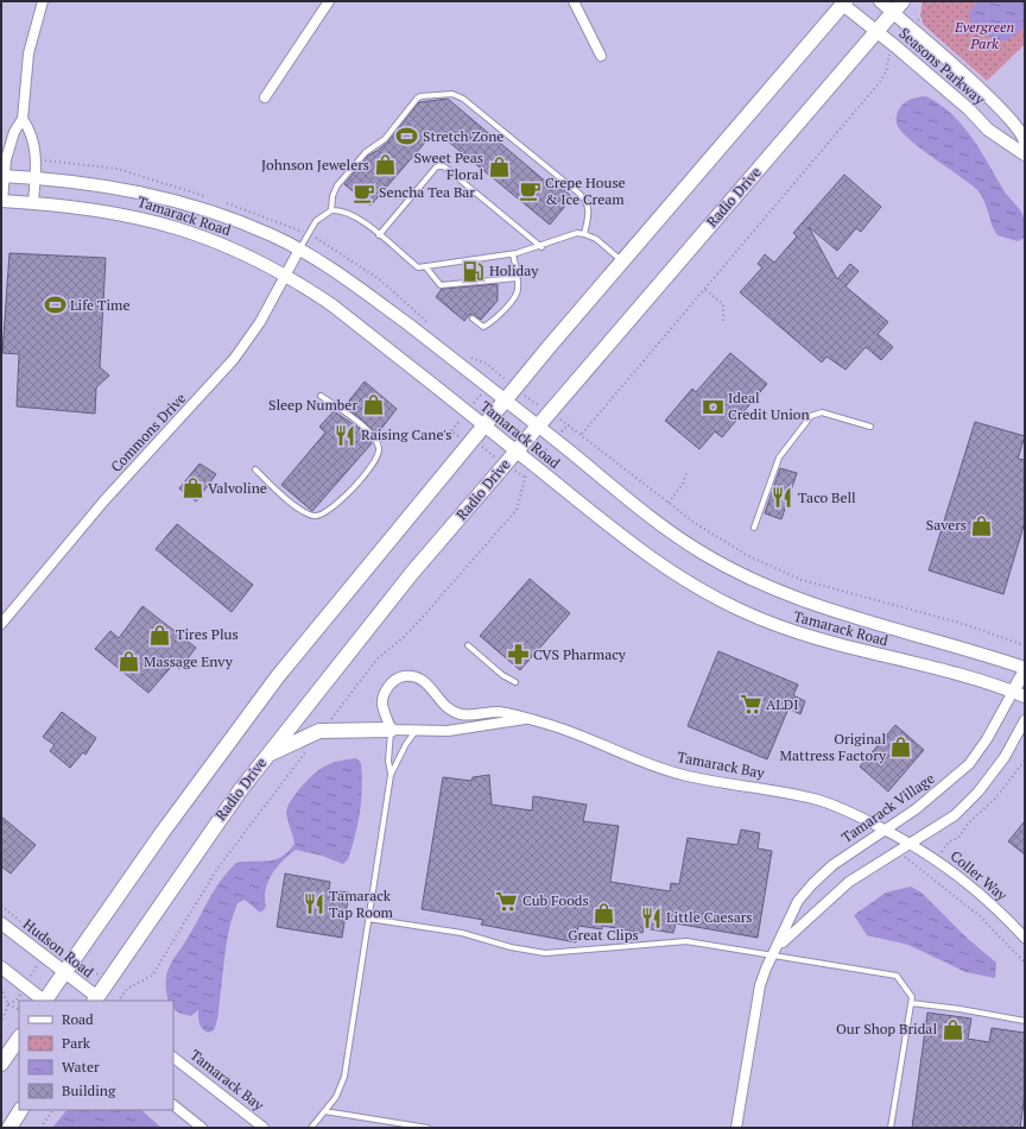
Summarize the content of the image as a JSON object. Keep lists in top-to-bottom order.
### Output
{
  "streets": {
    "main road": ["Radio Drive"],
    "street": [
      "Seasons Parkway",
      "Tamarack Road",
      "Commons Drive",
      "Tamarack Bay",
      "Tamarack Village",
      "Coller Way",
      "Hudson Road"
    ]
  },
  "crossings": [
    ["Seasons Parkway", "Radio Drive"],
    ["Radio Drive", "Tamarack Road"],
    ["Radio Drive", "Hudson Road"],
    ["Tamarack Road", "Commons Drive"],
    ["Tamarack Road", "Tamarack Village"],
    ["Tamarack Bay", "Tamarack Village"],
    ["Tamarack Bay", "Coller Way"],
    ["Tamarack Village", "Coller Way"]
  ],
  "parks": ["Evergreen Park"],
  "places": {
    "sports": ["Stretch Zone", "Life Time"],
    "shop": [
      "Johnson Jewelers",
      "Sweet Peas Floral",
      "Sleep Number",
      "Valvoline",
      "Savers",
      "Tires Plus",
      "Massage Envy",
      "Original Mattress Factory",
      "Great Clips",
      "Our Shop Bridal"
    ],
    "cafe": ["Crepe House & Ice Cream", "Sencha Tea Bar"],
    "fuel station": ["Holiday"],
    "bank": ["Ideal Credit Union"],
    "restaurant": [
      "Raising Cane's",
      "Taco Bell",
      "Tamarack Tap Room",
      "Little Caesars"
    ],
    "pharmacy": ["CVS Pharmacy"],
    "supermarket": ["ALDI", "Cub Foods"]
  },
  "legend": [
    "Road",
    "Park",
    "Water",
    "Building"
  ]
}
